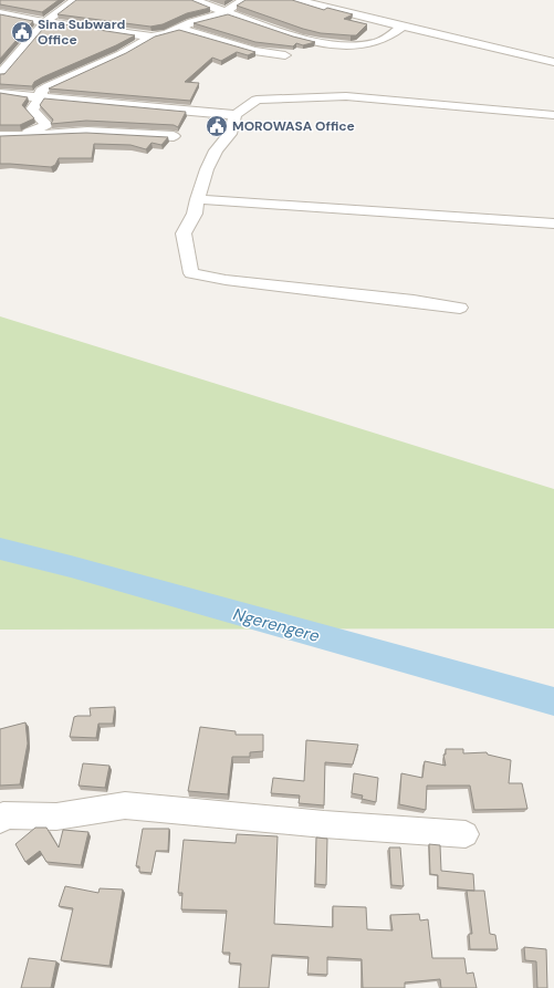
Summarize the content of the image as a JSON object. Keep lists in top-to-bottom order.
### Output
{
  "water": ["Ngerengere"],
  "places": {
    "public building": ["Sina Subward Office", "MOROWASA Office"]
  }
}
